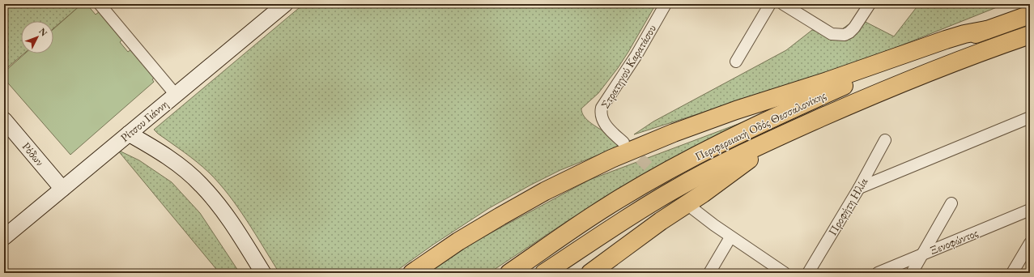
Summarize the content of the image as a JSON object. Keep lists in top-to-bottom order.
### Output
{
  "streets": {
    "highway": ["Περιφερειακή Οδός Θεσσαλονίκης"],
    "street": [
      "Στρατηγού Καρατάσου",
      "Ρίτσου Γιάννη",
      "Ρόδων",
      "Προφήτη Ηλία",
      "Ξενοφώντος"
    ]
  },
  "crossings": [
    ["Ρίτσου Γιάννη", "Ρόδων"]
  ],
  "north": "top right"
}
